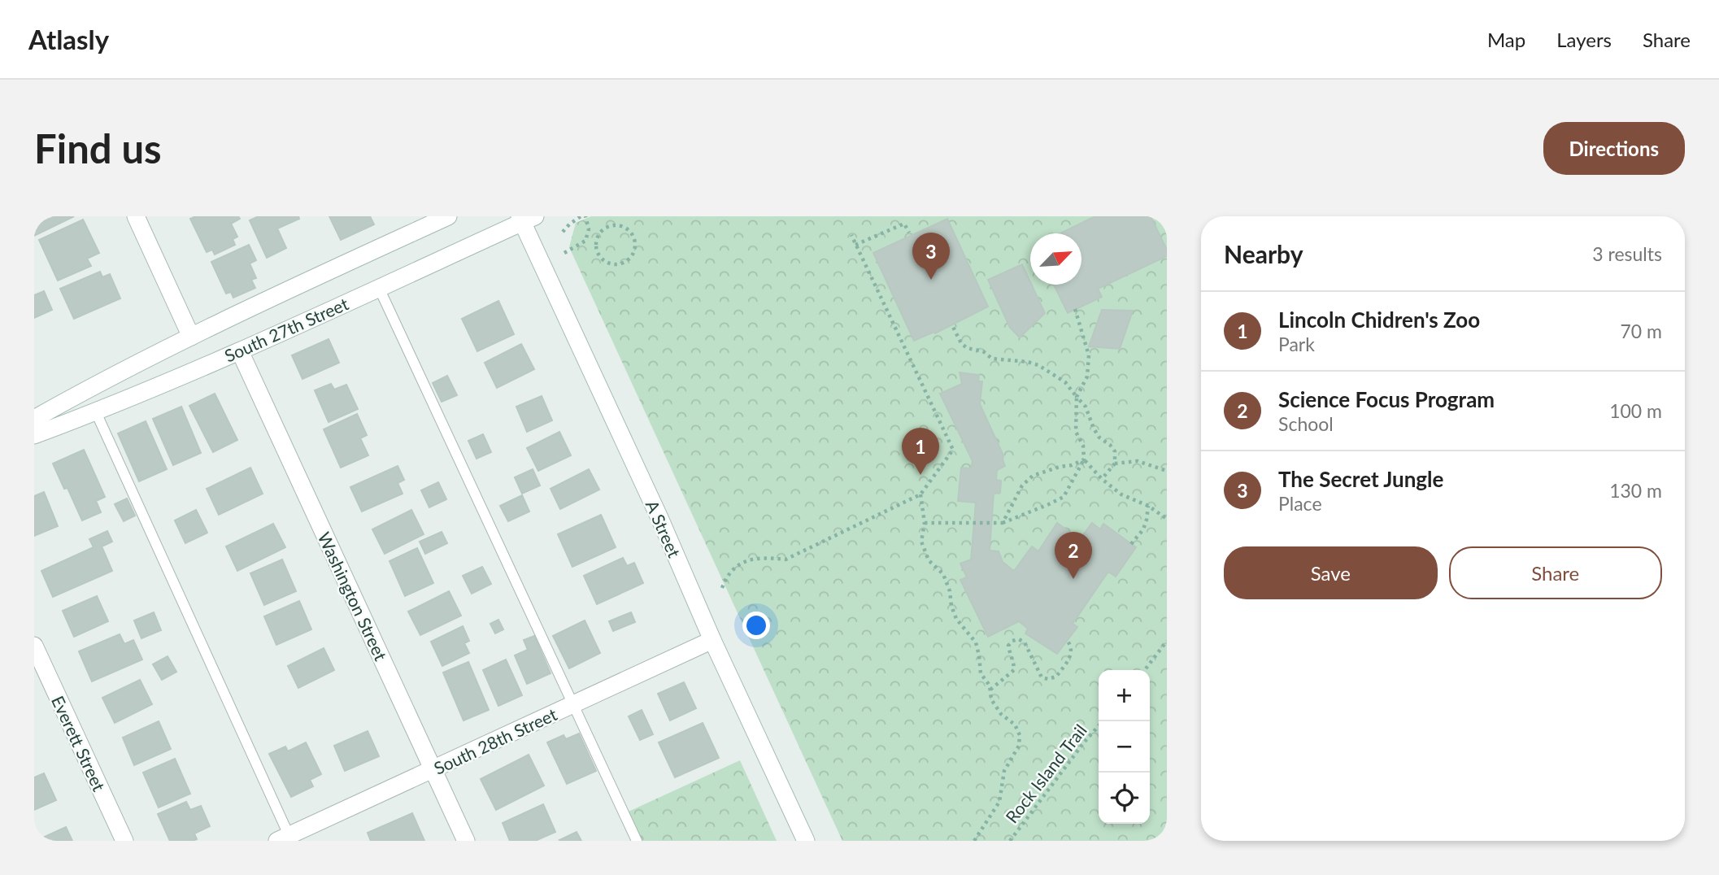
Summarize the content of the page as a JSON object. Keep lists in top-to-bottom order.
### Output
{
  "streets": {
    "main road": [
      "South 27th Street",
      "A Street",
      "Washington Street",
      "South 28th Street",
      "Everett Street"
    ],
    "path": ["Rock Island Trail"]
  },
  "crossings": [
    ["South 27th Street", "A Street"],
    ["South 27th Street", "Washington Street"],
    ["A Street", "South 28th Street"],
    ["Washington Street", "South 28th Street"]
  ],
  "north": "top right",
  "page": {
    "header": "Atlasly",
    "nav": ["Map", "Layers", "Share"],
    "buttons": [
      "Directions",
      ["Save", "Share"]
    ],
    "title": "Find us",
    "heading": ["Nearby", "3 results"],
    "pins": ["3", "1", "2"],
    "list": [
      {
        "mark": "1",
        "name": "Lincoln Chidren's Zoo",
        "note": "Park",
        "value": "70 m"
      },
      {
        "mark": "2",
        "name": "Science Focus Program",
        "note": "School",
        "value": "100 m"
      },
      {
        "mark": "3",
        "name": "The Secret Jungle",
        "note": "Place",
        "value": "130 m"
      }
    ],
    "map_buttons": ["+", "−"]
  }
}
